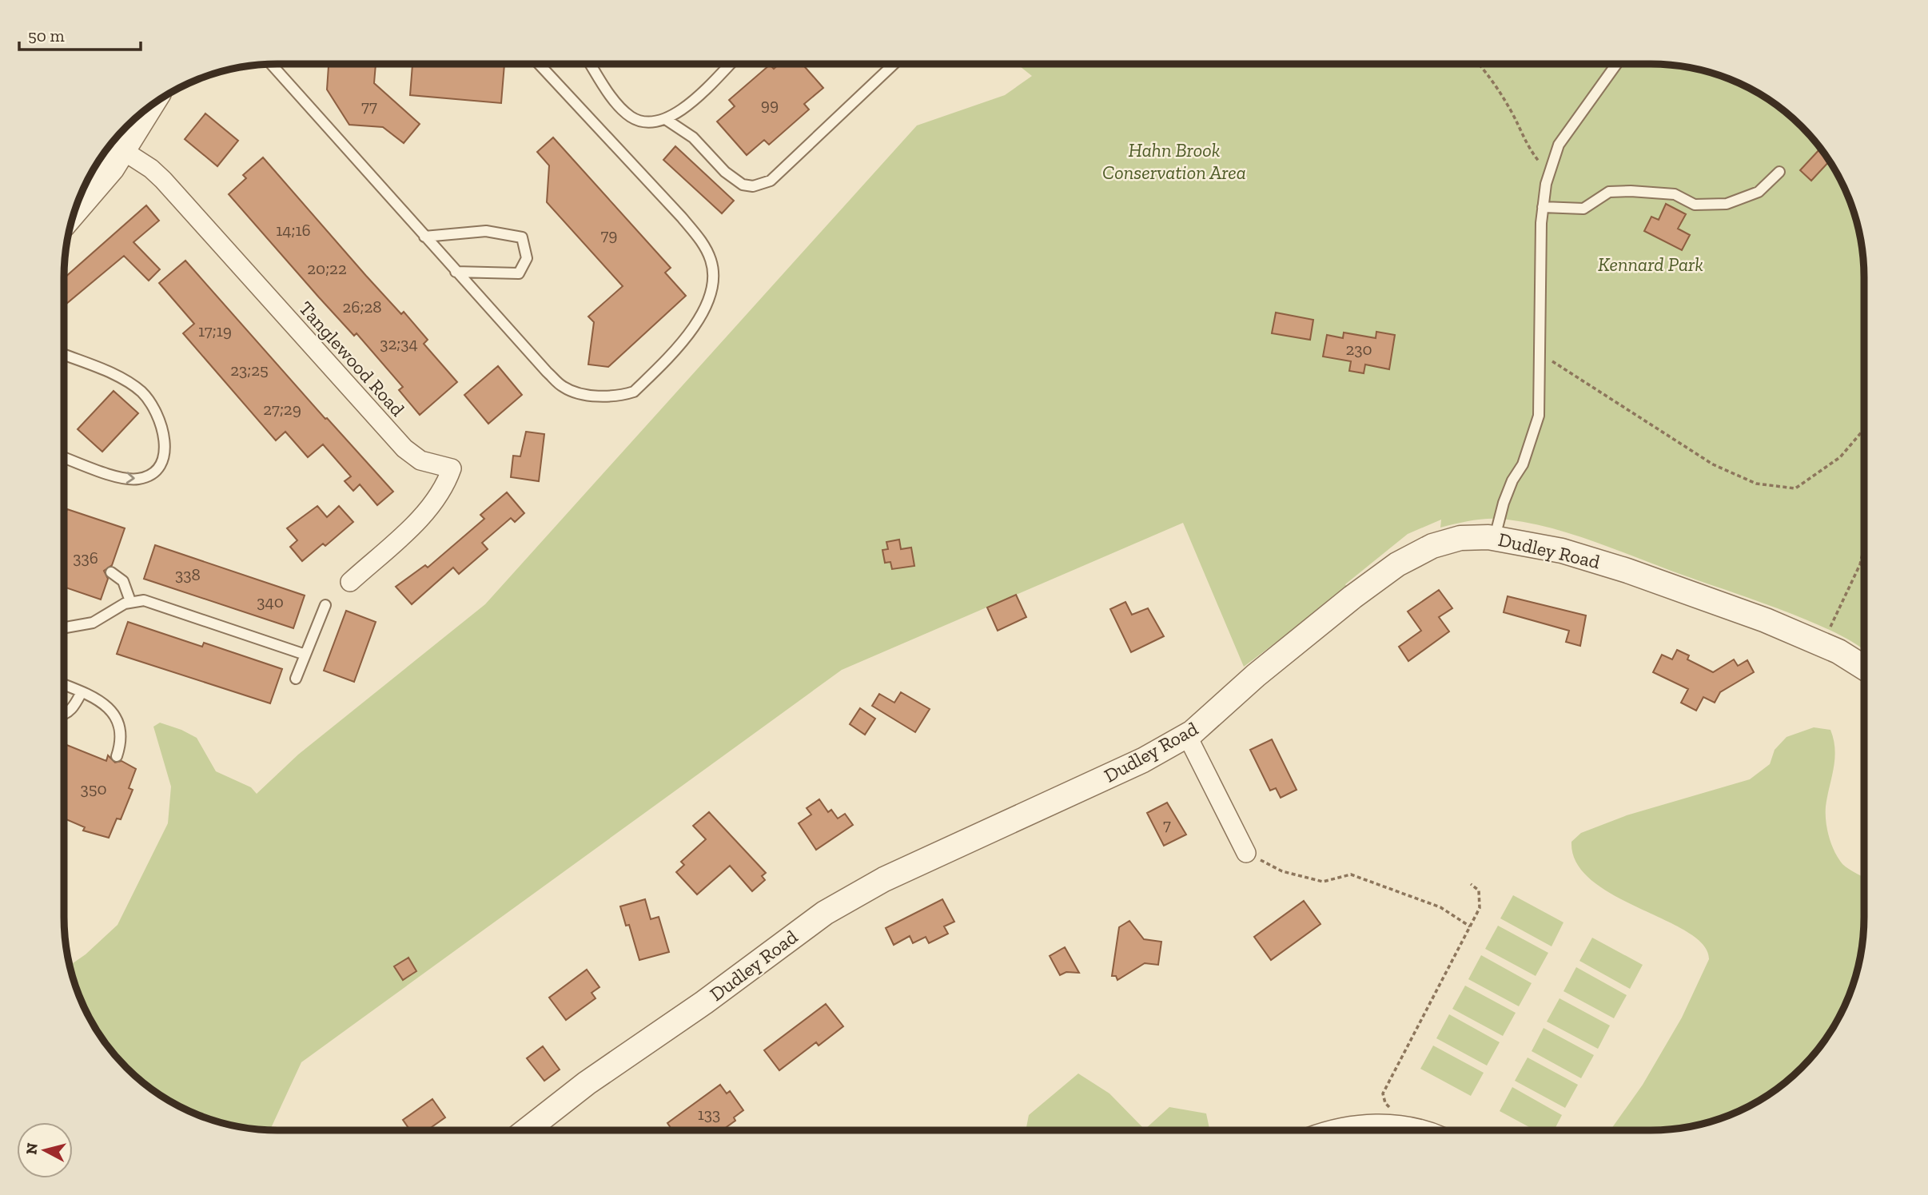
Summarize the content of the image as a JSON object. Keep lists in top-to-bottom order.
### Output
{
  "streets": {
    "street": ["Tanglewood Road", "Dudley Road"]
  },
  "parks": ["Hahn Brook Conservation Area", "Kennard Park"],
  "house_numbers": [
    "99",
    "77",
    "14;16",
    "79",
    "20;22",
    "26;28",
    "17;19",
    "32;34",
    "230",
    "23;25",
    "27;29",
    "336",
    "338",
    "340",
    "350",
    "7",
    "133"
  ],
  "scale_bar": "50 m",
  "north": "left"
}
